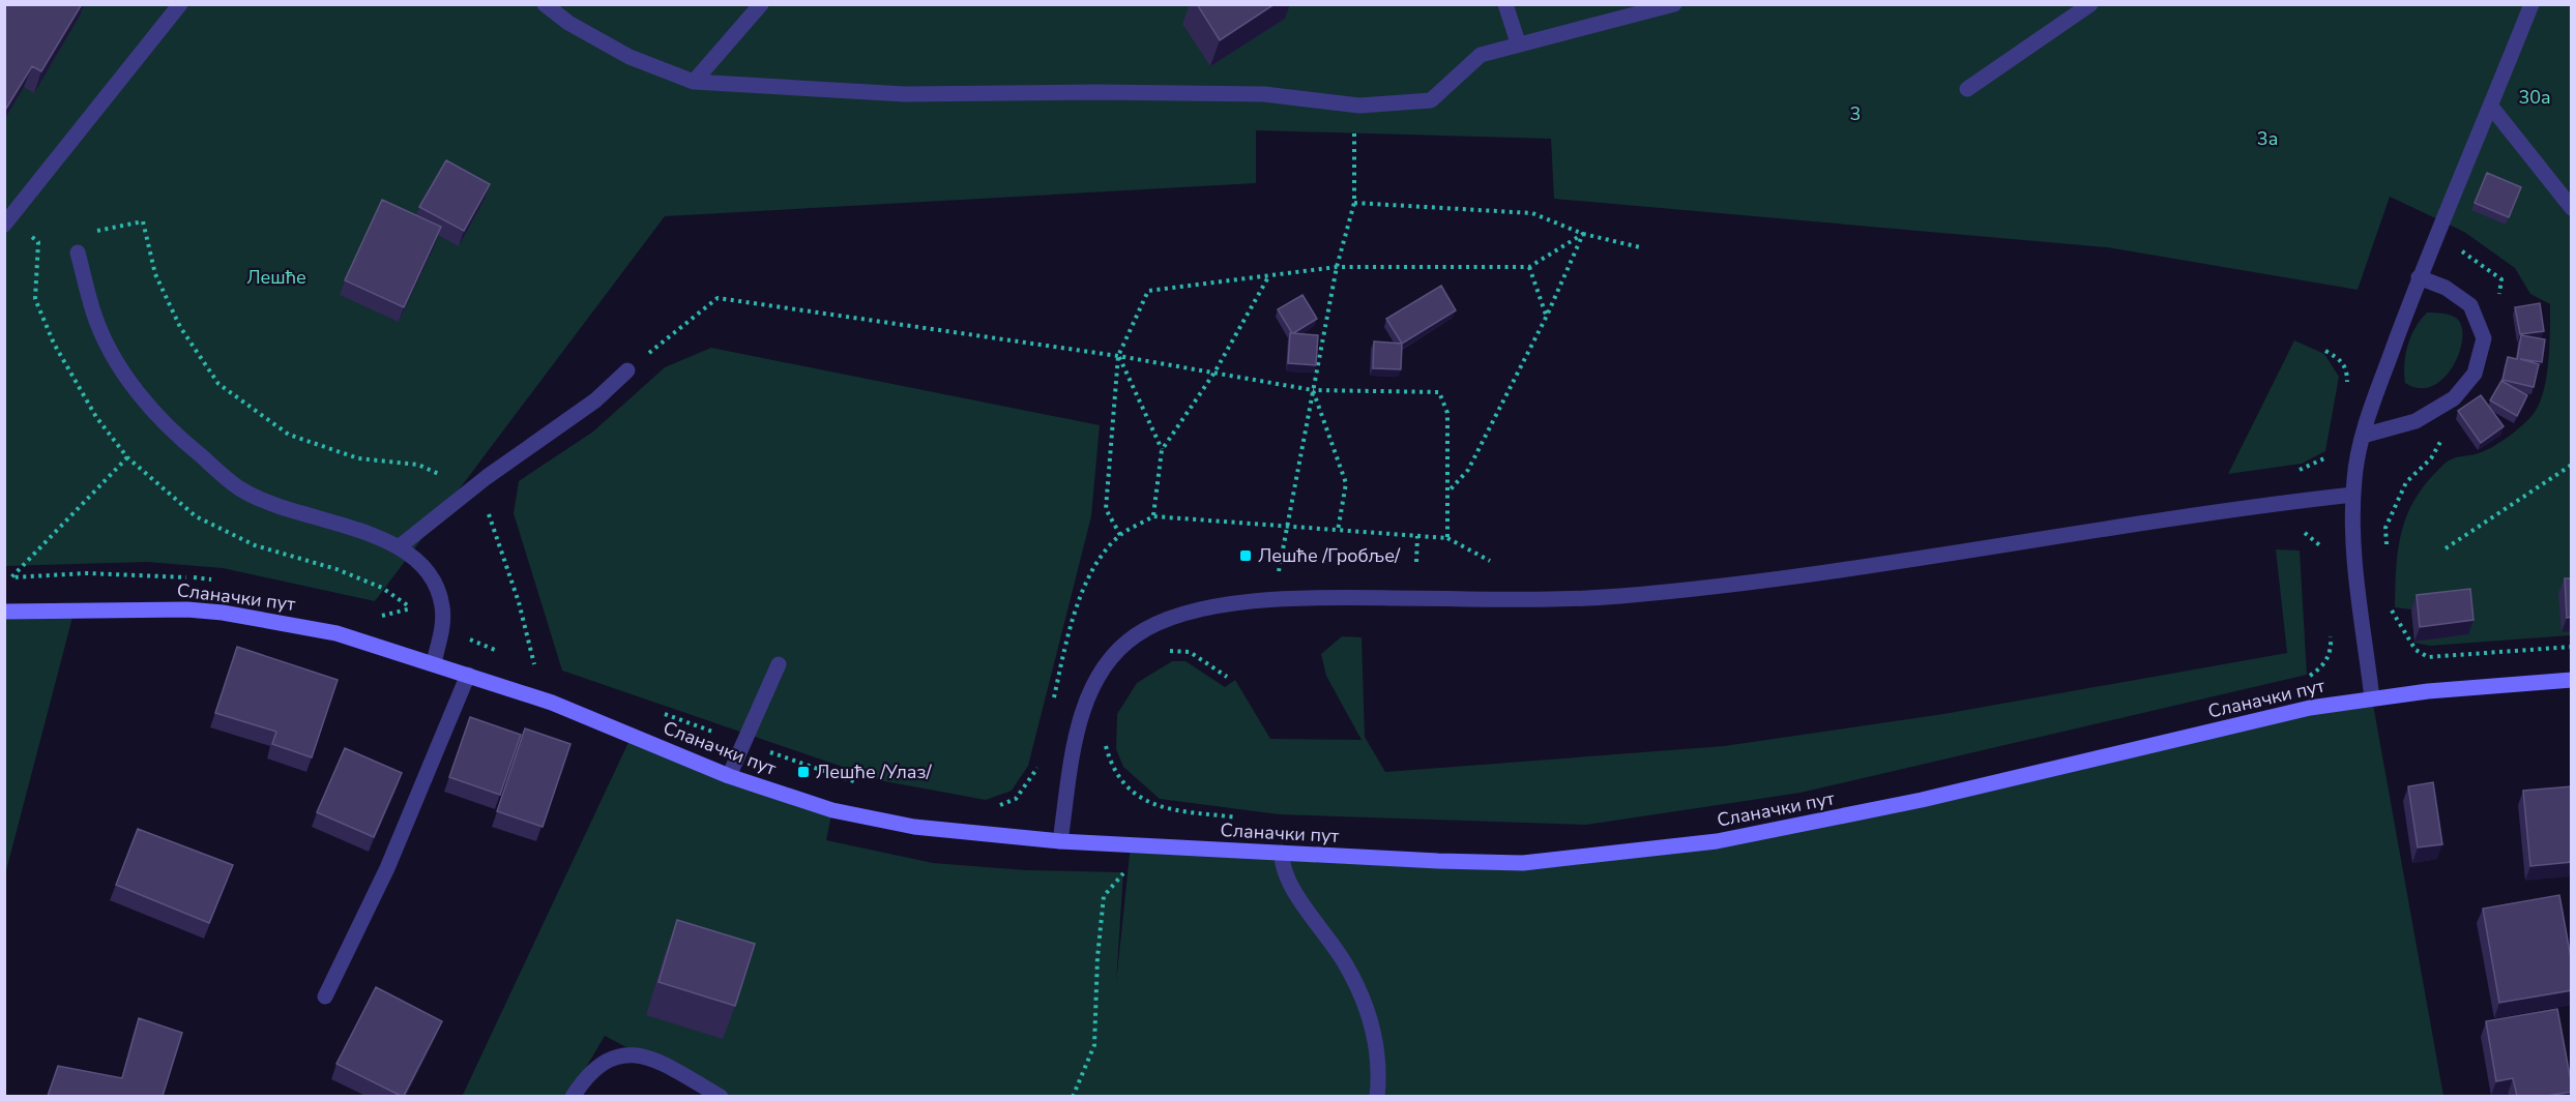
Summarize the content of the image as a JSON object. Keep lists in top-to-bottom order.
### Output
{
  "streets": {
    "street": ["Сланачки пут"]
  },
  "parks": [
    "30a",
    "3",
    "3a",
    "Лешће"
  ],
  "places": {
    "transit": ["Лешће /Гробље/", "Лешће /Улаз/"]
  }
}
